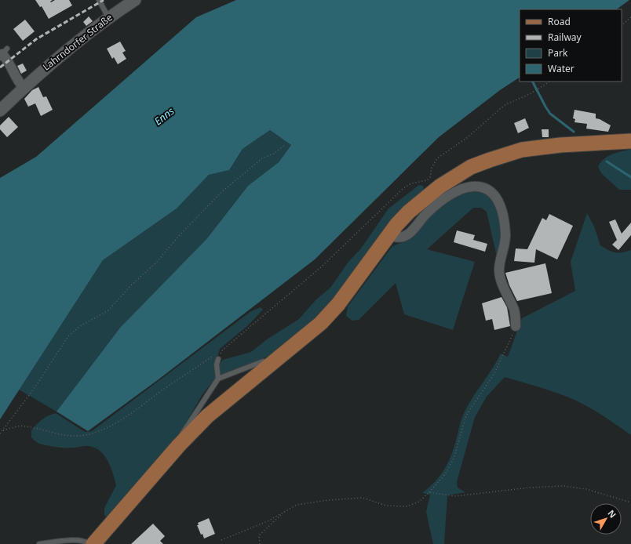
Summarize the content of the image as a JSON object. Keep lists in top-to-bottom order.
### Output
{
  "streets": {
    "street": ["Lahrndorfer Straße"]
  },
  "water": ["Enns"],
  "legend": [
    "Road",
    "Railway",
    "Park",
    "Water"
  ],
  "north": "top right"
}
